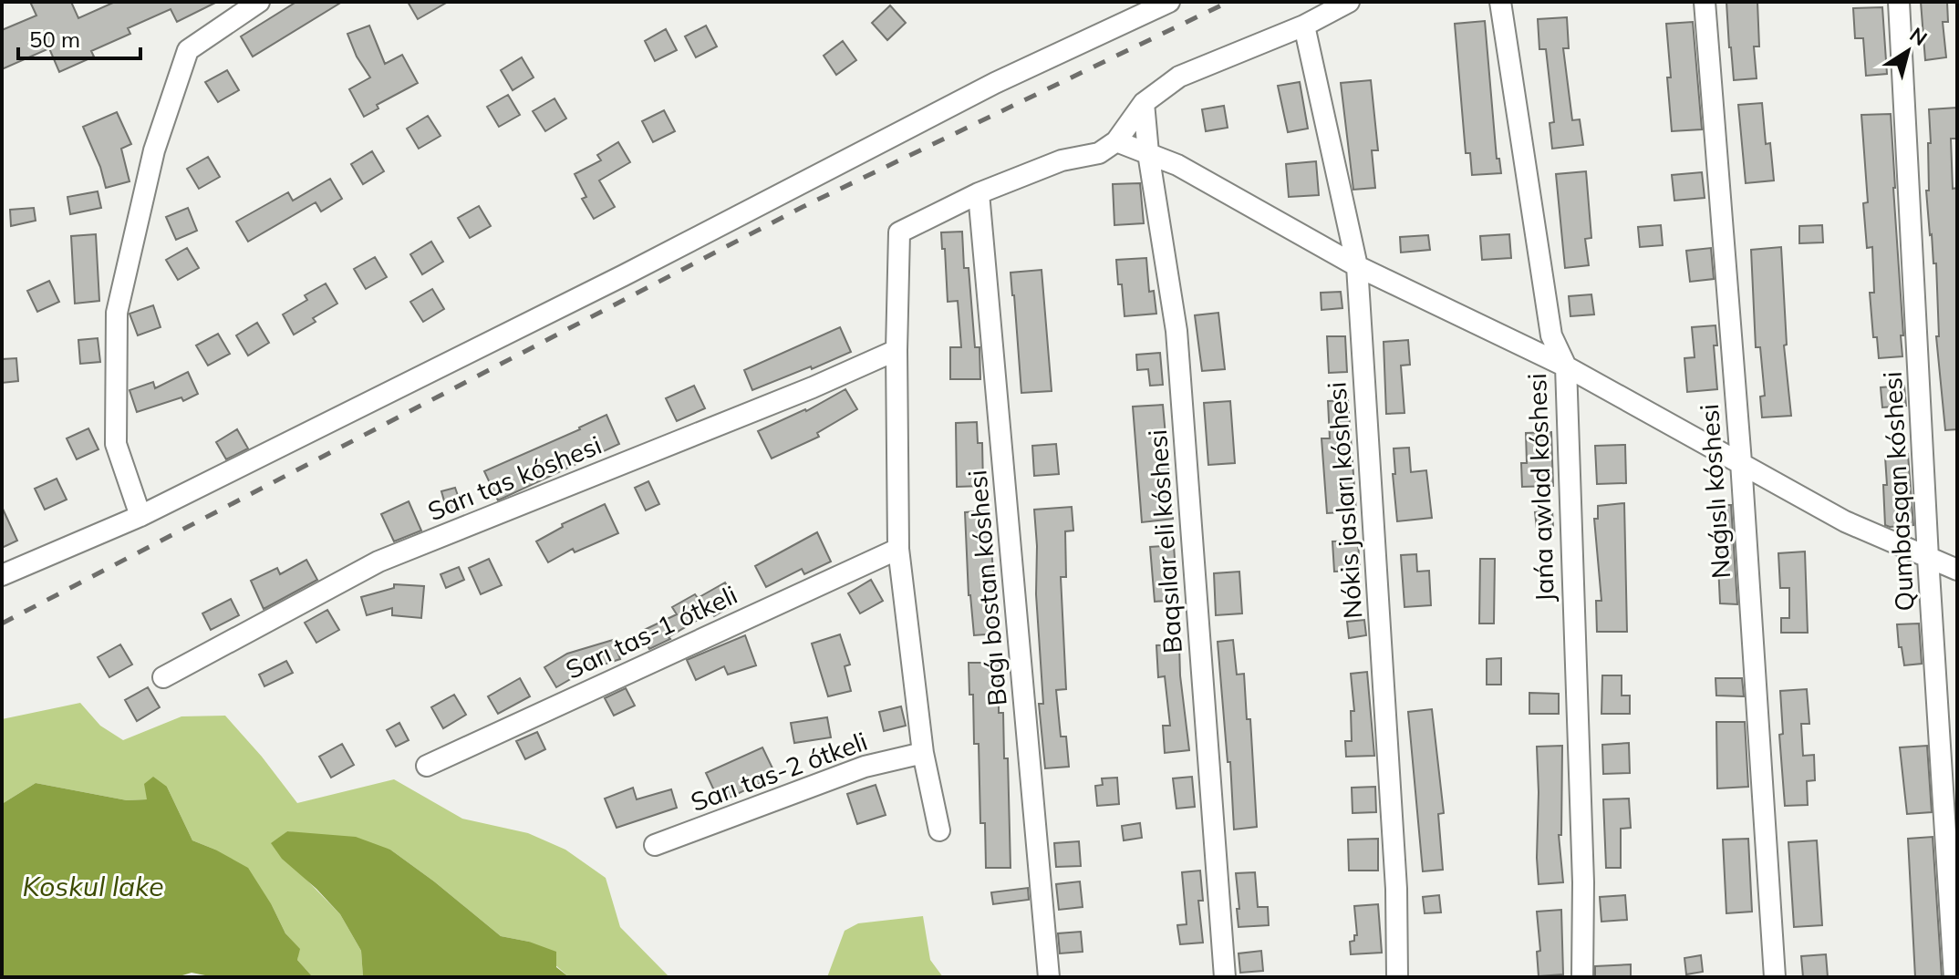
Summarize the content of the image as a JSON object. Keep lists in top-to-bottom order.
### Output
{
  "streets": {
    "street": [
      "Sarı tas kóshesi",
      "Jańa awlad kóshesi",
      "Naǵıslı kóshesi",
      "Qumbasqan kóshesi",
      "Nókis jasları kóshesi",
      "Baqsılar eli kóshesi",
      "Baǵı bostan kóshesi",
      "Sarı tas-1 ótkeli",
      "Sarı tas-2 ótkeli"
    ]
  },
  "water": ["Koskul lake"],
  "scale_bar": "50 m",
  "north": "top right"
}
